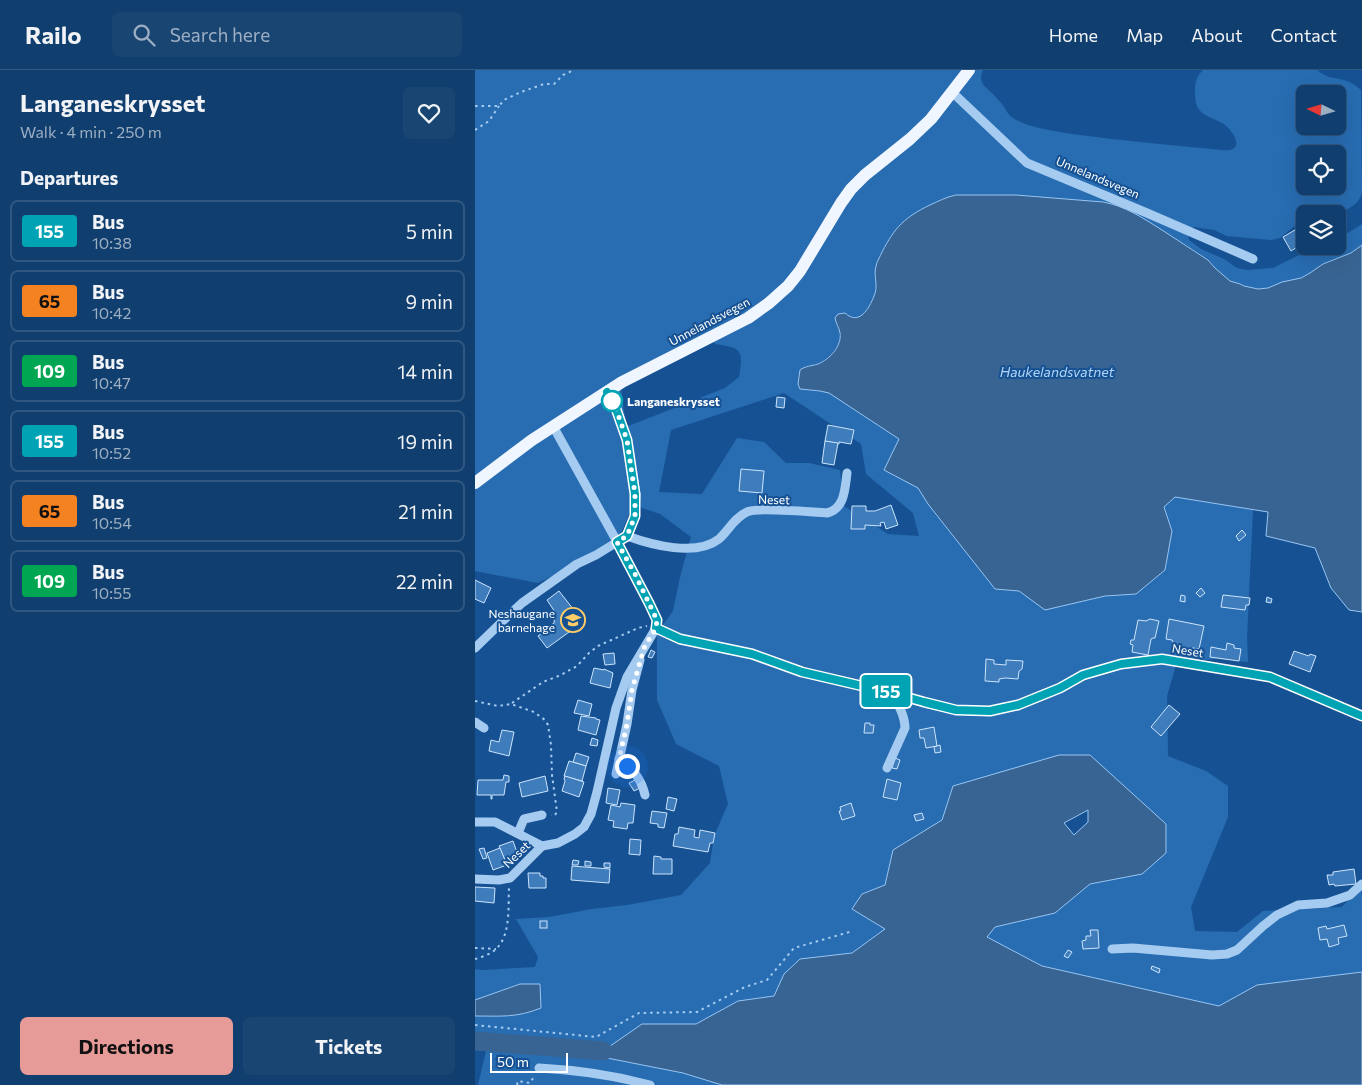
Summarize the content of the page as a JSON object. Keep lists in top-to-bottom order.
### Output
{
  "streets": {
    "main road": ["Unnelandsvegen"],
    "street": ["Neset"]
  },
  "water": ["Haukelandsvatnet"],
  "places": {
    "other": ["Langaneskrysset"],
    "school or university": ["Neshaugane barnehage"]
  },
  "lines": ["bus line 155"],
  "scale_bar": "50 m",
  "north": "left",
  "page": {
    "header": "Railo",
    "search": "Search here",
    "nav": [
      "Home",
      "Map",
      "About",
      "Contact"
    ],
    "heading": [
      ["Langaneskrysset", "Walk · 4 min · 250 m"],
      "Departures"
    ],
    "on_map": "155",
    "list": [
      {
        "mark": "155",
        "name": "Bus",
        "note": "10:38",
        "value": "5 min"
      },
      {
        "mark": "65",
        "name": "Bus",
        "note": "10:42",
        "value": "9 min"
      },
      {
        "mark": "109",
        "name": "Bus",
        "note": "10:47",
        "value": "14 min"
      },
      {
        "mark": "155",
        "name": "Bus",
        "note": "10:52",
        "value": "19 min"
      },
      {
        "mark": "65",
        "name": "Bus",
        "note": "10:54",
        "value": "21 min"
      },
      {
        "mark": "109",
        "name": "Bus",
        "note": "10:55",
        "value": "22 min"
      }
    ],
    "buttons": ["Directions", "Tickets"],
    "scale": "50 m"
  }
}
